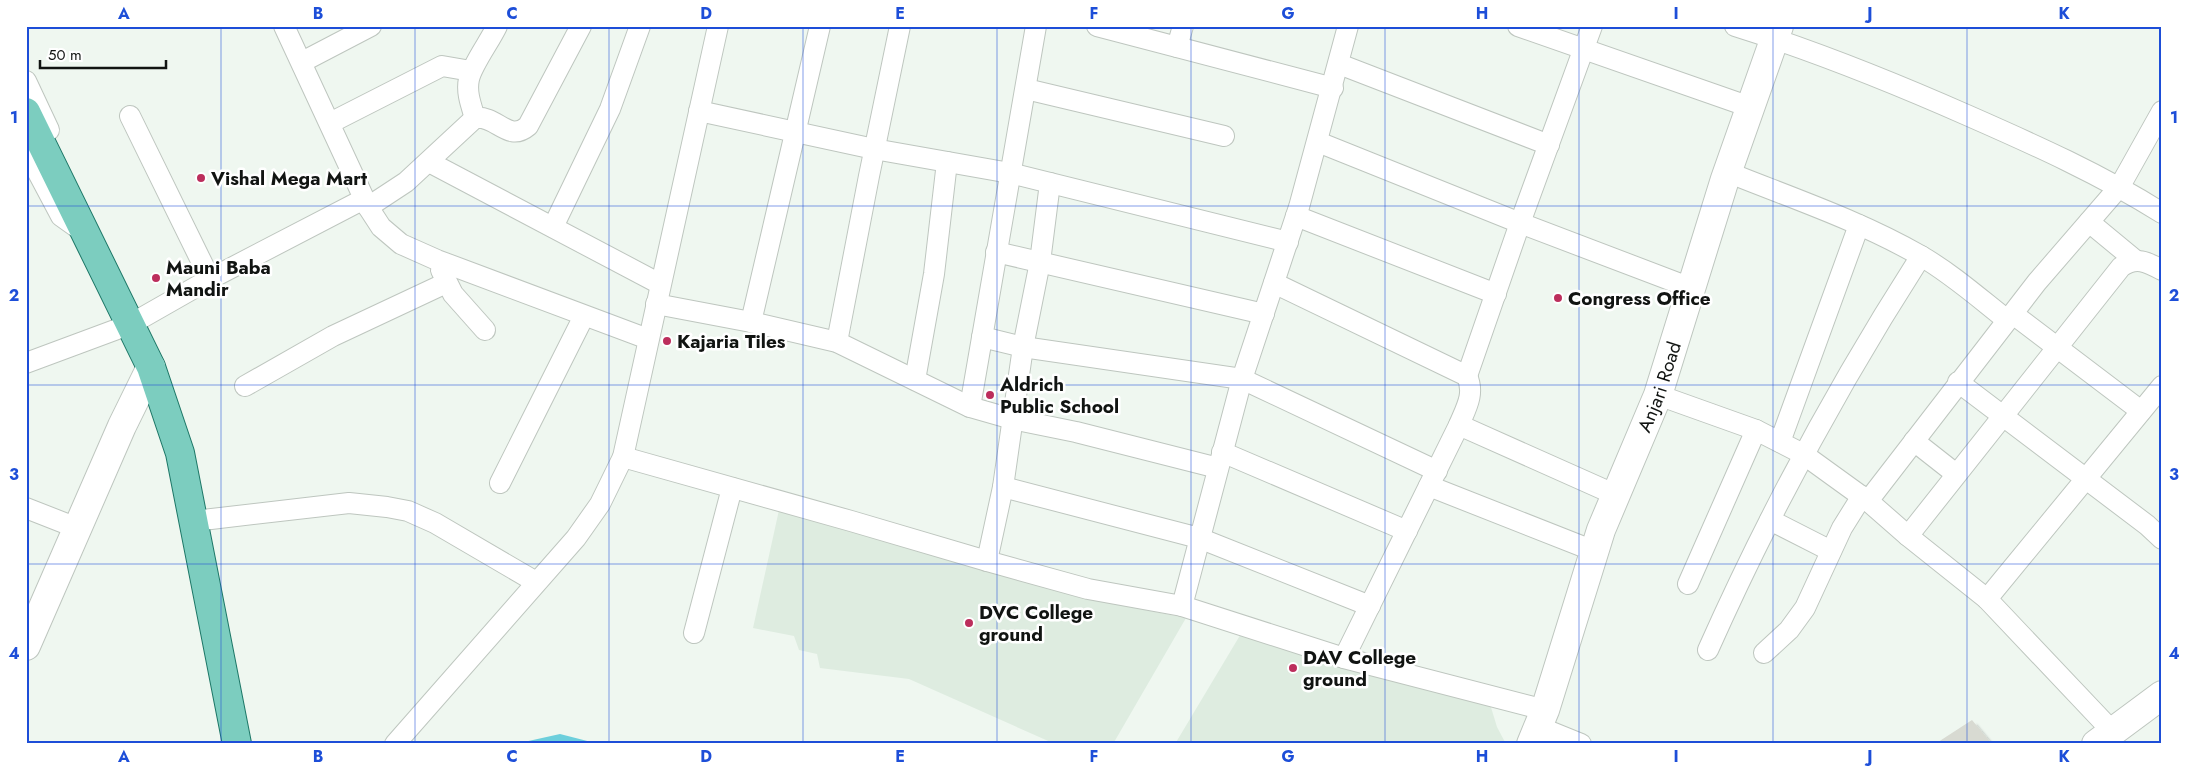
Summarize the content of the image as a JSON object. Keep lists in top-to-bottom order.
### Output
{
  "streets": {
    "street": ["Anjari Road"]
  },
  "places": [
    "Vishal Mega Mart",
    "Mauni Baba Mandir",
    "Congress Office",
    "Kajaria Tiles",
    "Aldrich Public School",
    "DVC College ground",
    "DAV College ground"
  ],
  "scale_bar": "50 m",
  "grid": {
    "columns": [
      "A",
      "B",
      "C",
      "D",
      "E",
      "F",
      "G",
      "H",
      "I",
      "J",
      "K"
    ],
    "rows": [
      "1",
      "2",
      "3",
      "4"
    ]
  }
}
